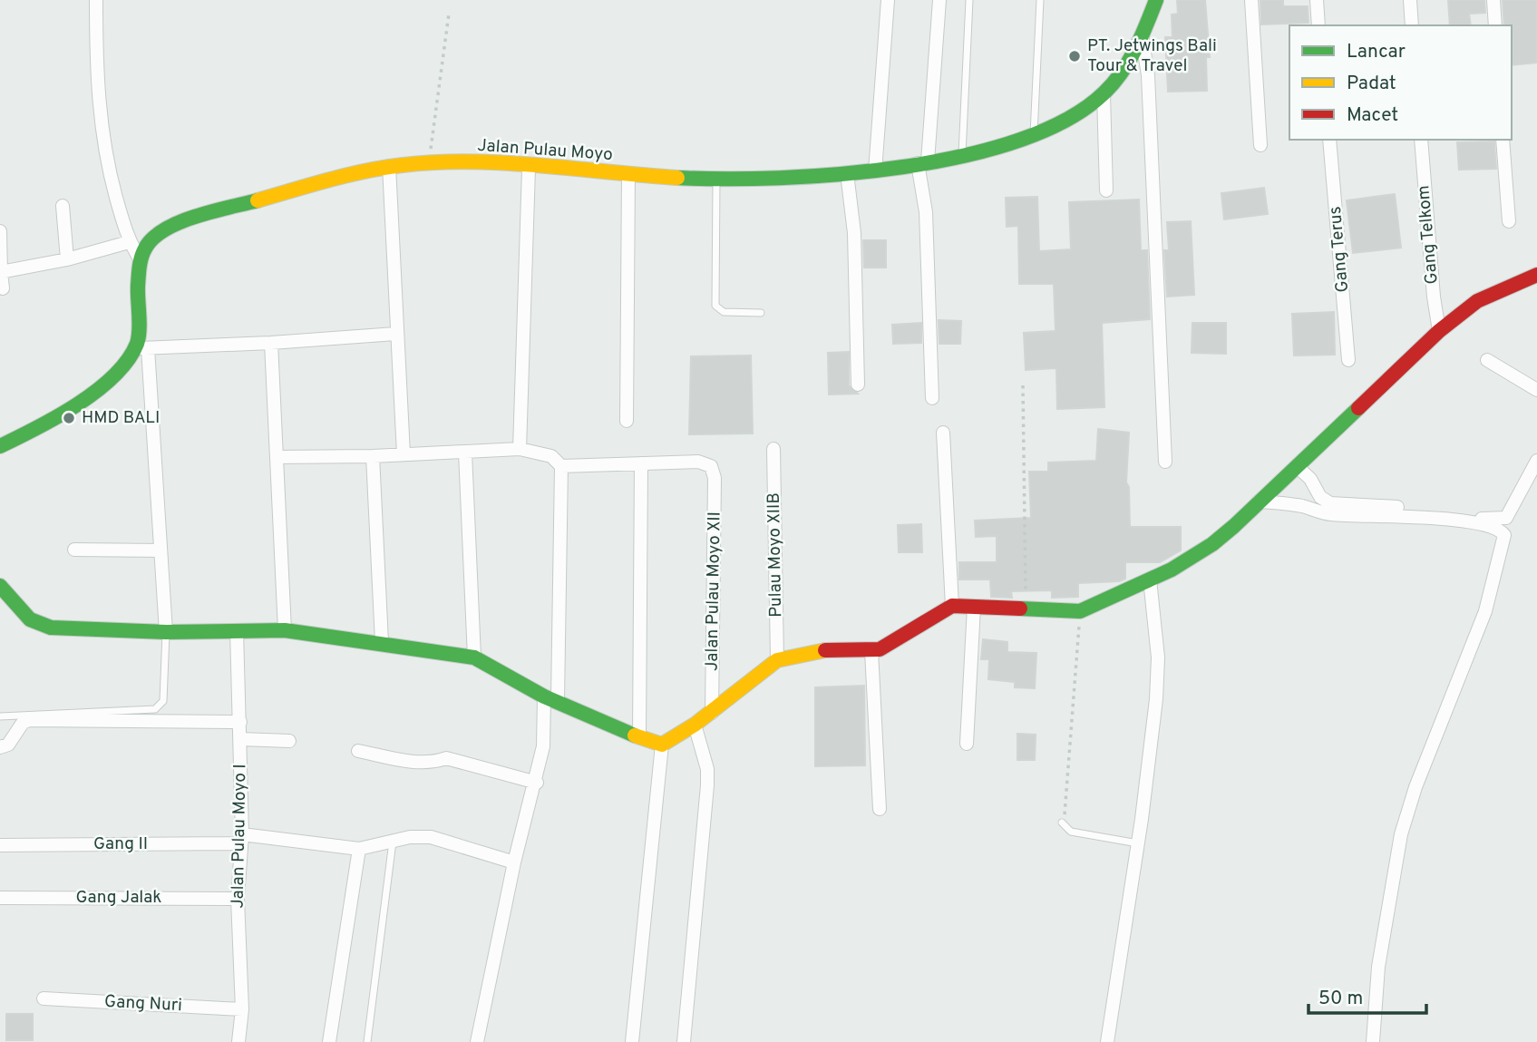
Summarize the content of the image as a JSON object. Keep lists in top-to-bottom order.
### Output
{
  "streets": {
    "street": [
      "Jalan Pulau Moyo",
      "Gang Telkom",
      "Gang Terus",
      "Pulau Moyo XIIB",
      "Jalan Pulau Moyo XII",
      "Jalan Pulau Moyo I",
      "Gang II",
      "Gang Jalak",
      "Gang Nuri"
    ]
  },
  "crossings": [
    ["Jalan Pulau Moyo I", "Gang II"],
    ["Jalan Pulau Moyo I", "Gang Jalak"],
    ["Jalan Pulau Moyo I", "Gang Nuri"]
  ],
  "places": ["PT. Jetwings Bali Tour & Travel", "HMD BALI"],
  "legend": ["Lancar", "Padat", "Macet"],
  "scale_bar": "50 m"
}
